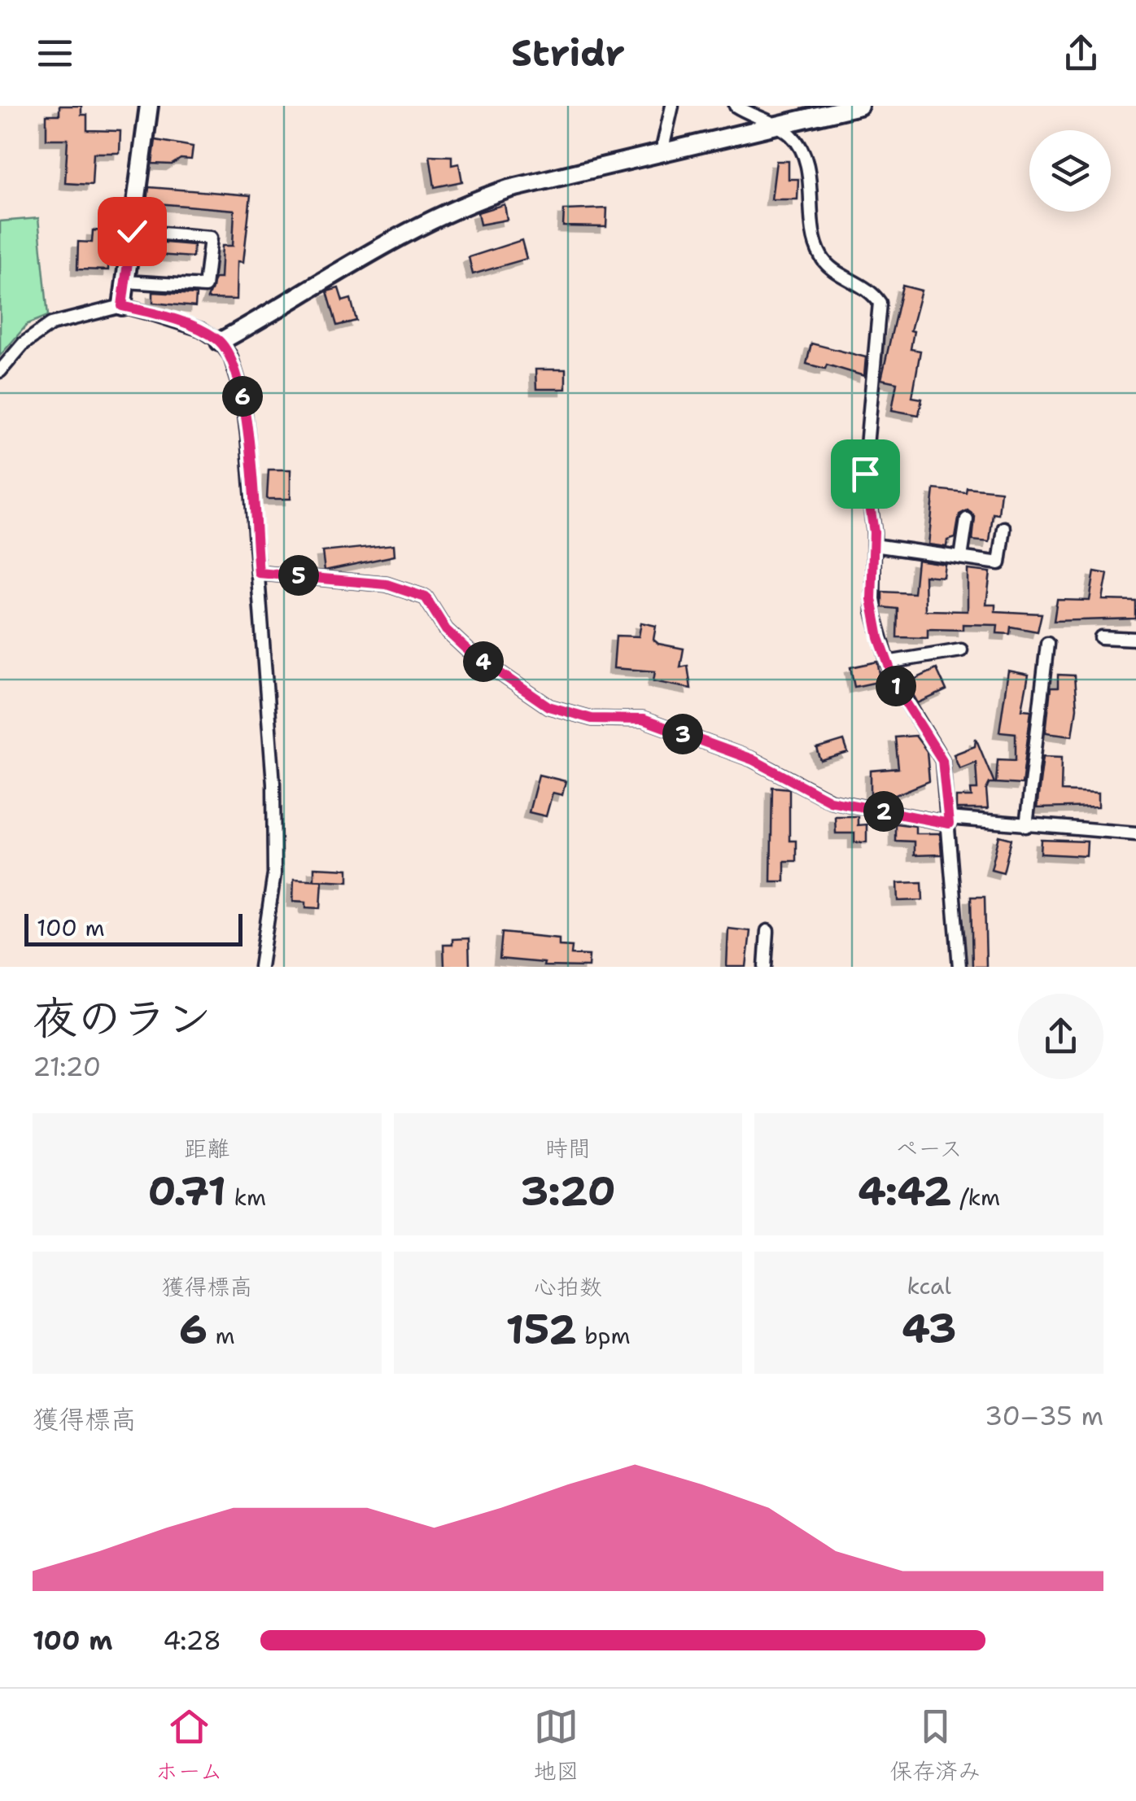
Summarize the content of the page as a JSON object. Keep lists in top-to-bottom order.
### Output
{
  "scale_bar": "100 m",
  "page": {
    "header": "Stridr",
    "pins": [
      "6",
      "5",
      "4",
      "1",
      "3",
      "2"
    ],
    "scale": "100 m",
    "heading": ["夜のラン", "21:20"],
    "stats": [
      ["距離", "0.71 km"],
      ["時間", "3:20"],
      ["ペース", "4:42 /km"],
      ["獲得標高", "6 m"],
      ["心拍数", "152 bpm"],
      ["kcal", "43"]
    ],
    "chart": ["獲得標高", "30–35 m"],
    "list": [
      {
        "name": "100 m",
        "note": "4:28"
      }
    ],
    "tabs": ["ホーム", "地図", "保存済み"]
  }
}
